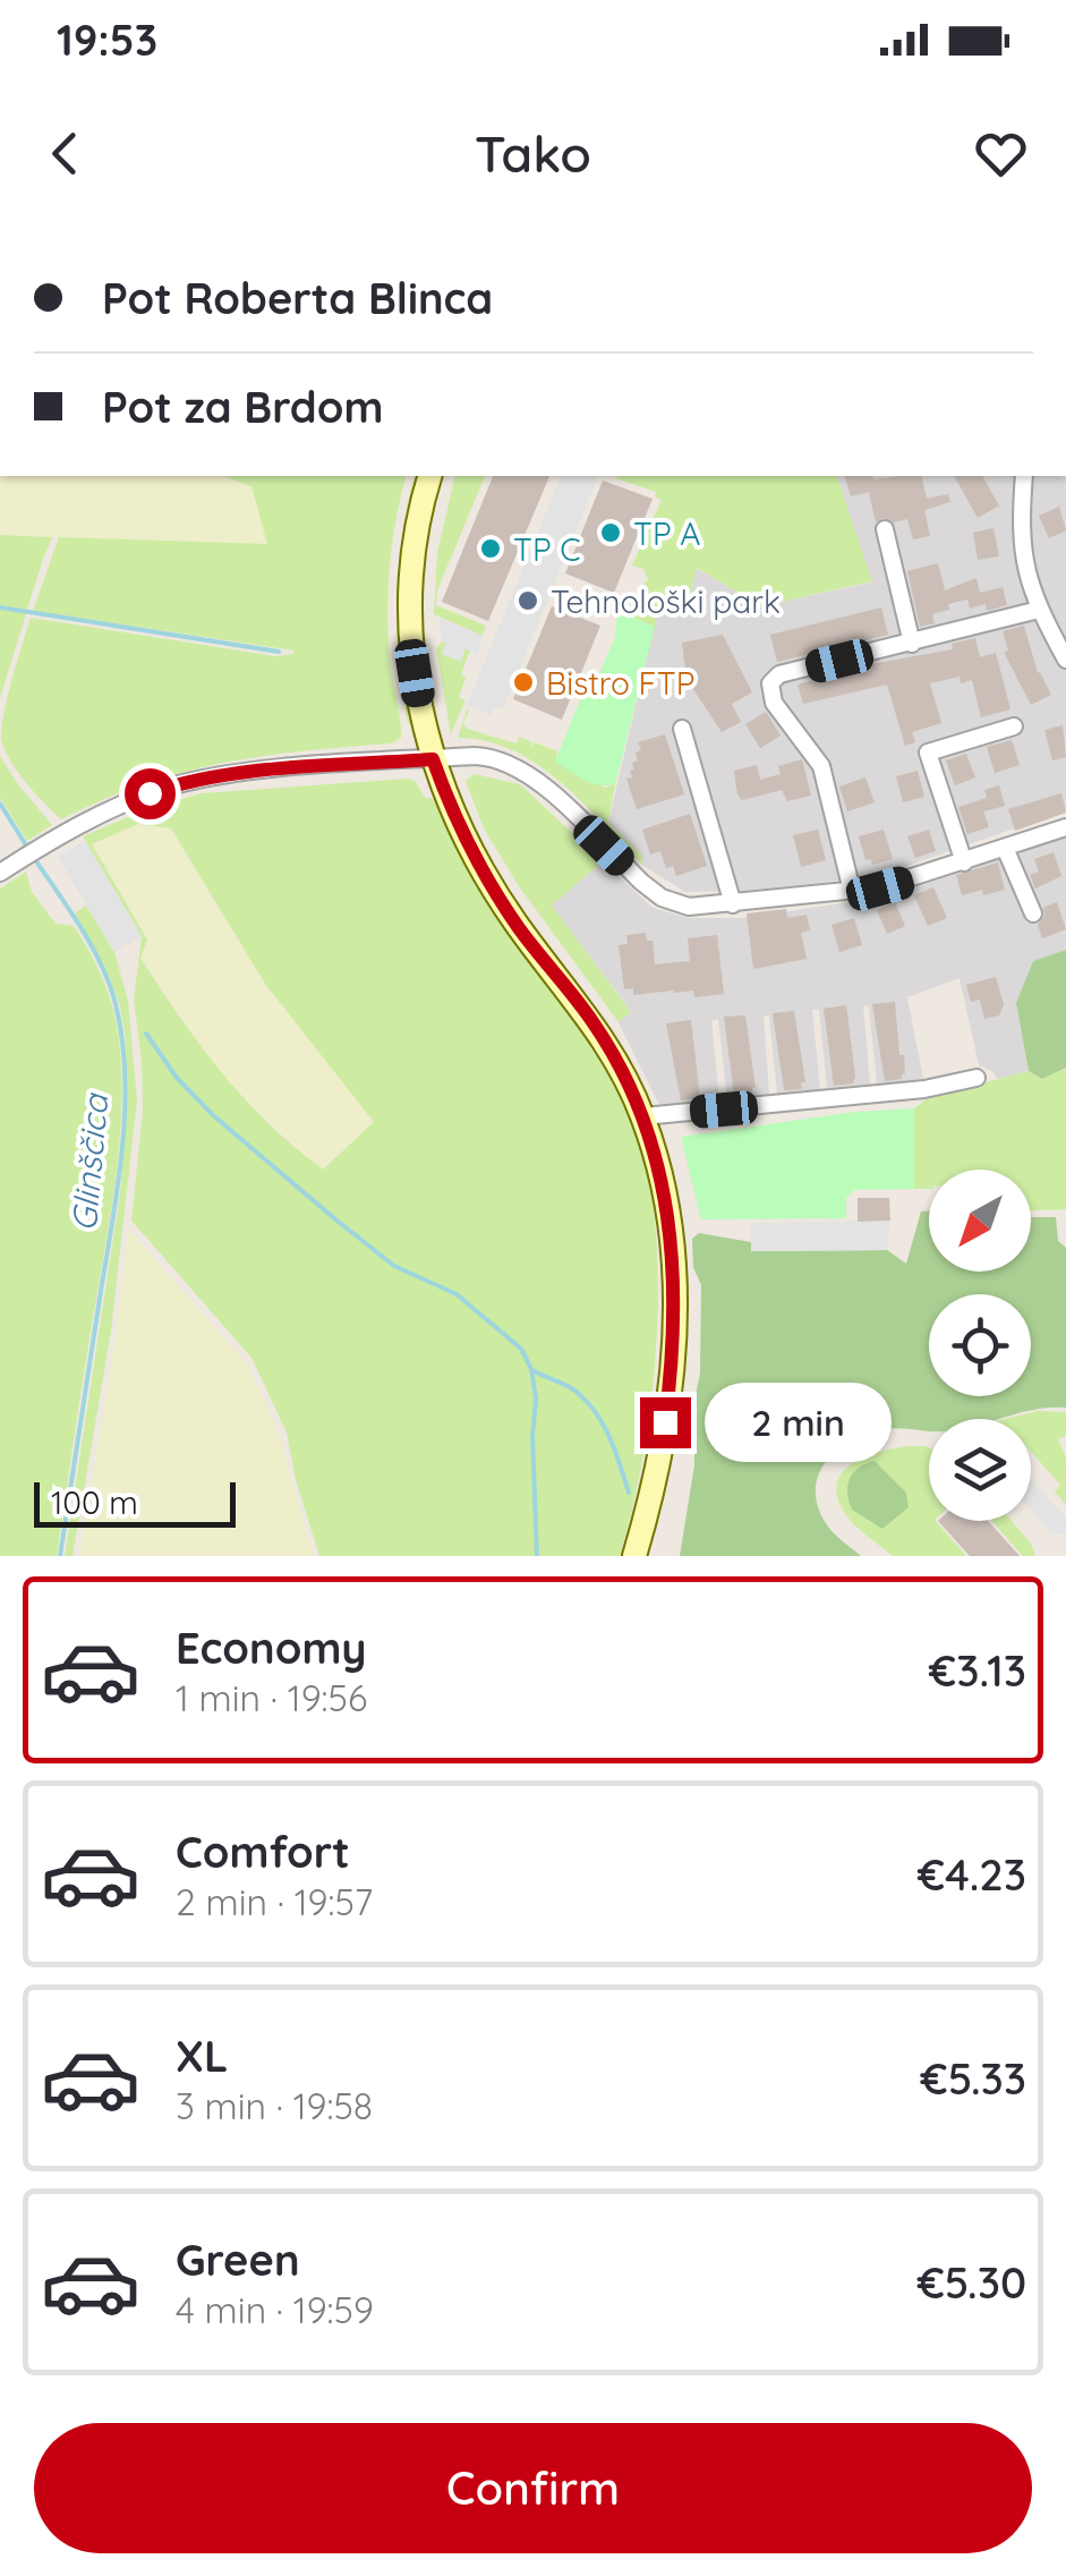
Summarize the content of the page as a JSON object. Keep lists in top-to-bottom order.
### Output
{
  "water": ["Glinščica"],
  "places": [
    "TP A",
    "TP C",
    "Tehnološki park",
    "Bistro FTP"
  ],
  "scale_bar": "100 m",
  "north": "bottom left",
  "page": {
    "status": "19:53",
    "header": "Tako",
    "banner": ["Pot Roberta Blinca", "Pot za Brdom"],
    "bubble": "2 min",
    "scale": "100 m",
    "list": [
      {
        "name": "Economy",
        "note": "1 min · 19:56",
        "value": "€3.13"
      },
      {
        "name": "Comfort",
        "note": "2 min · 19:57",
        "value": "€4.23"
      },
      {
        "name": "XL",
        "note": "3 min · 19:58",
        "value": "€5.33"
      },
      {
        "name": "Green",
        "note": "4 min · 19:59",
        "value": "€5.30"
      }
    ],
    "buttons": "Confirm"
  }
}
